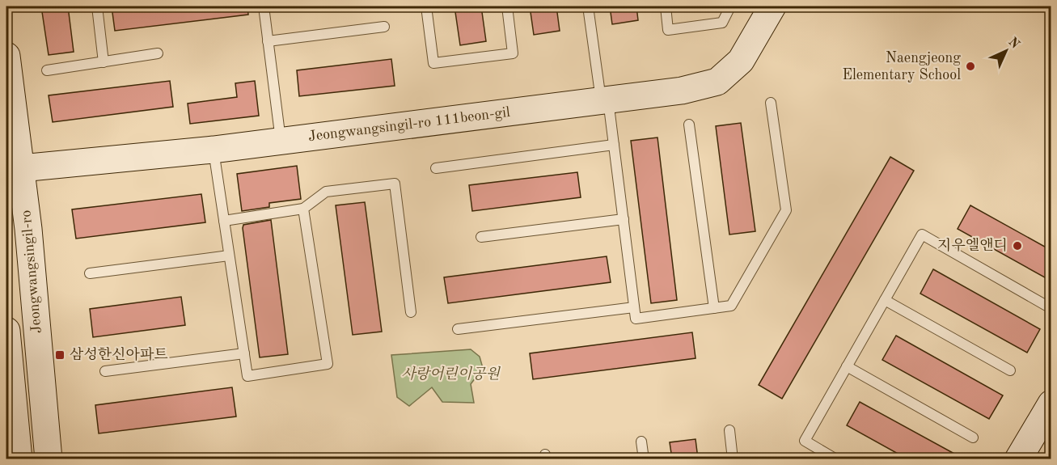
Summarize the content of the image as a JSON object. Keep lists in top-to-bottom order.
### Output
{
  "streets": {
    "street": ["Jeongwangsingil-ro 111beon-gil", "Jeongwangsingil-ro"]
  },
  "crossings": [
    ["Jeongwangsingil-ro 111beon-gil", "Jeongwangsingil-ro"]
  ],
  "parks": ["사랑어린이공원"],
  "places": {
    "other": ["Naengjeong Elementary School", "지우엘앤디"],
    "transit": ["삼성한신아파트"]
  },
  "north": "top right"
}
